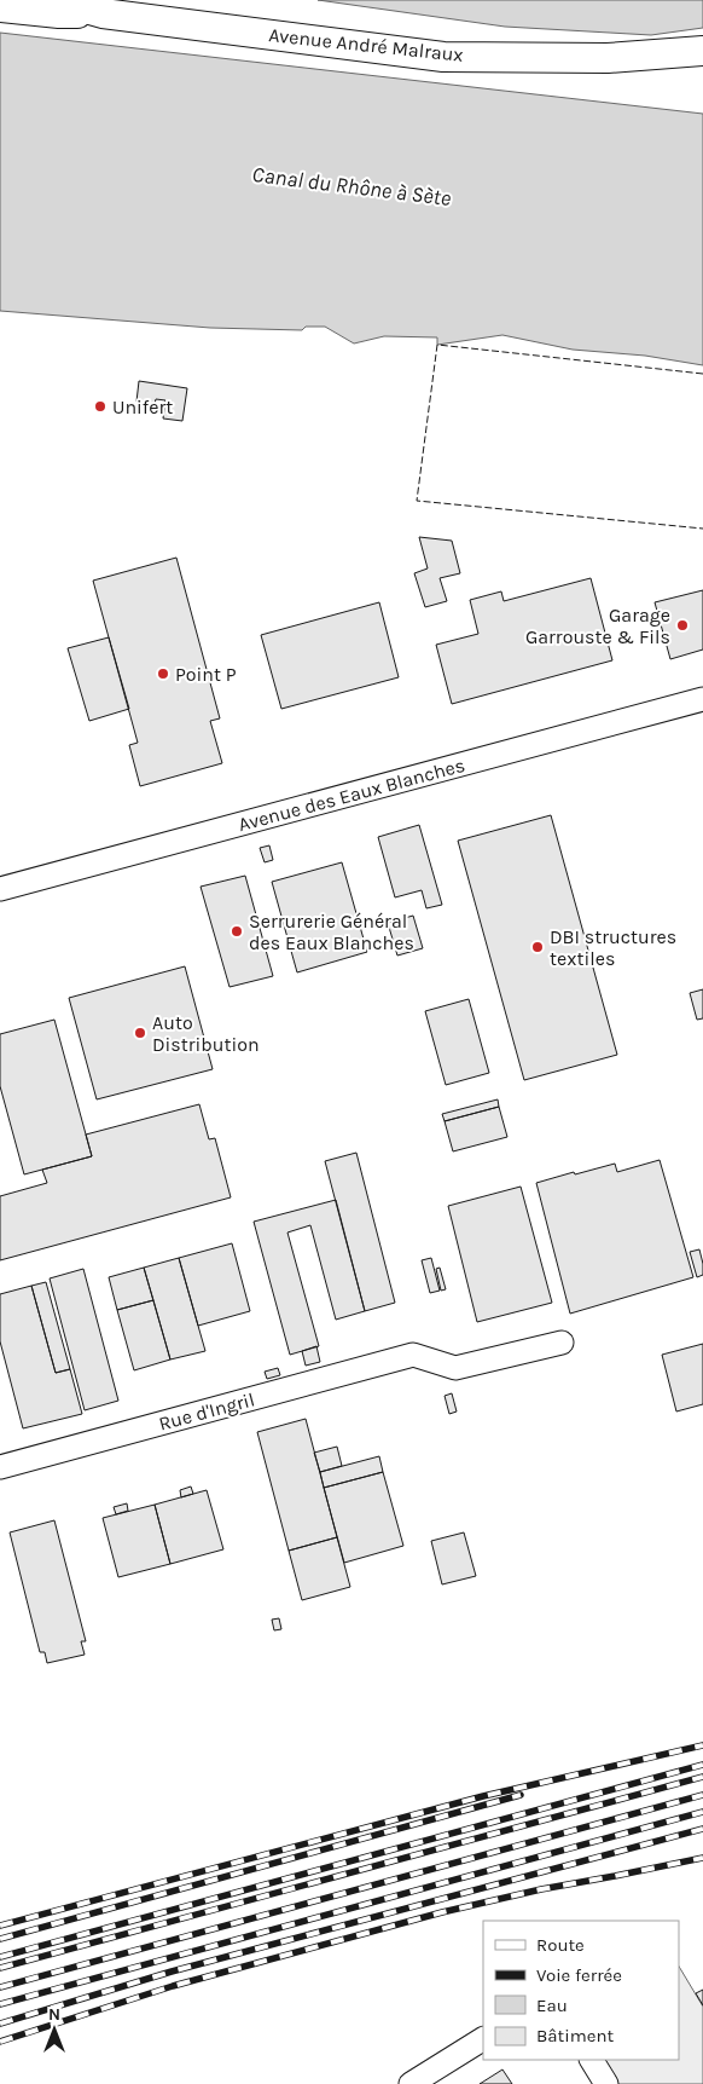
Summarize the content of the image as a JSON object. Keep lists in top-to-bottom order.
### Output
{
  "streets": {
    "main road": ["Avenue André Malraux"],
    "street": ["Avenue des Eaux Blanches", "Rue d'Ingril"]
  },
  "water": ["Canal du Rhône à Sète"],
  "places": [
    "Unifert",
    "Garage Garrouste & Fils",
    "Point P",
    "Serrurerie Général des Eaux Blanches",
    "DBI structures textiles",
    "Auto Distribution"
  ],
  "legend": [
    "Route",
    "Voie ferrée",
    "Eau",
    "Bâtiment"
  ],
  "north": "top"
}
